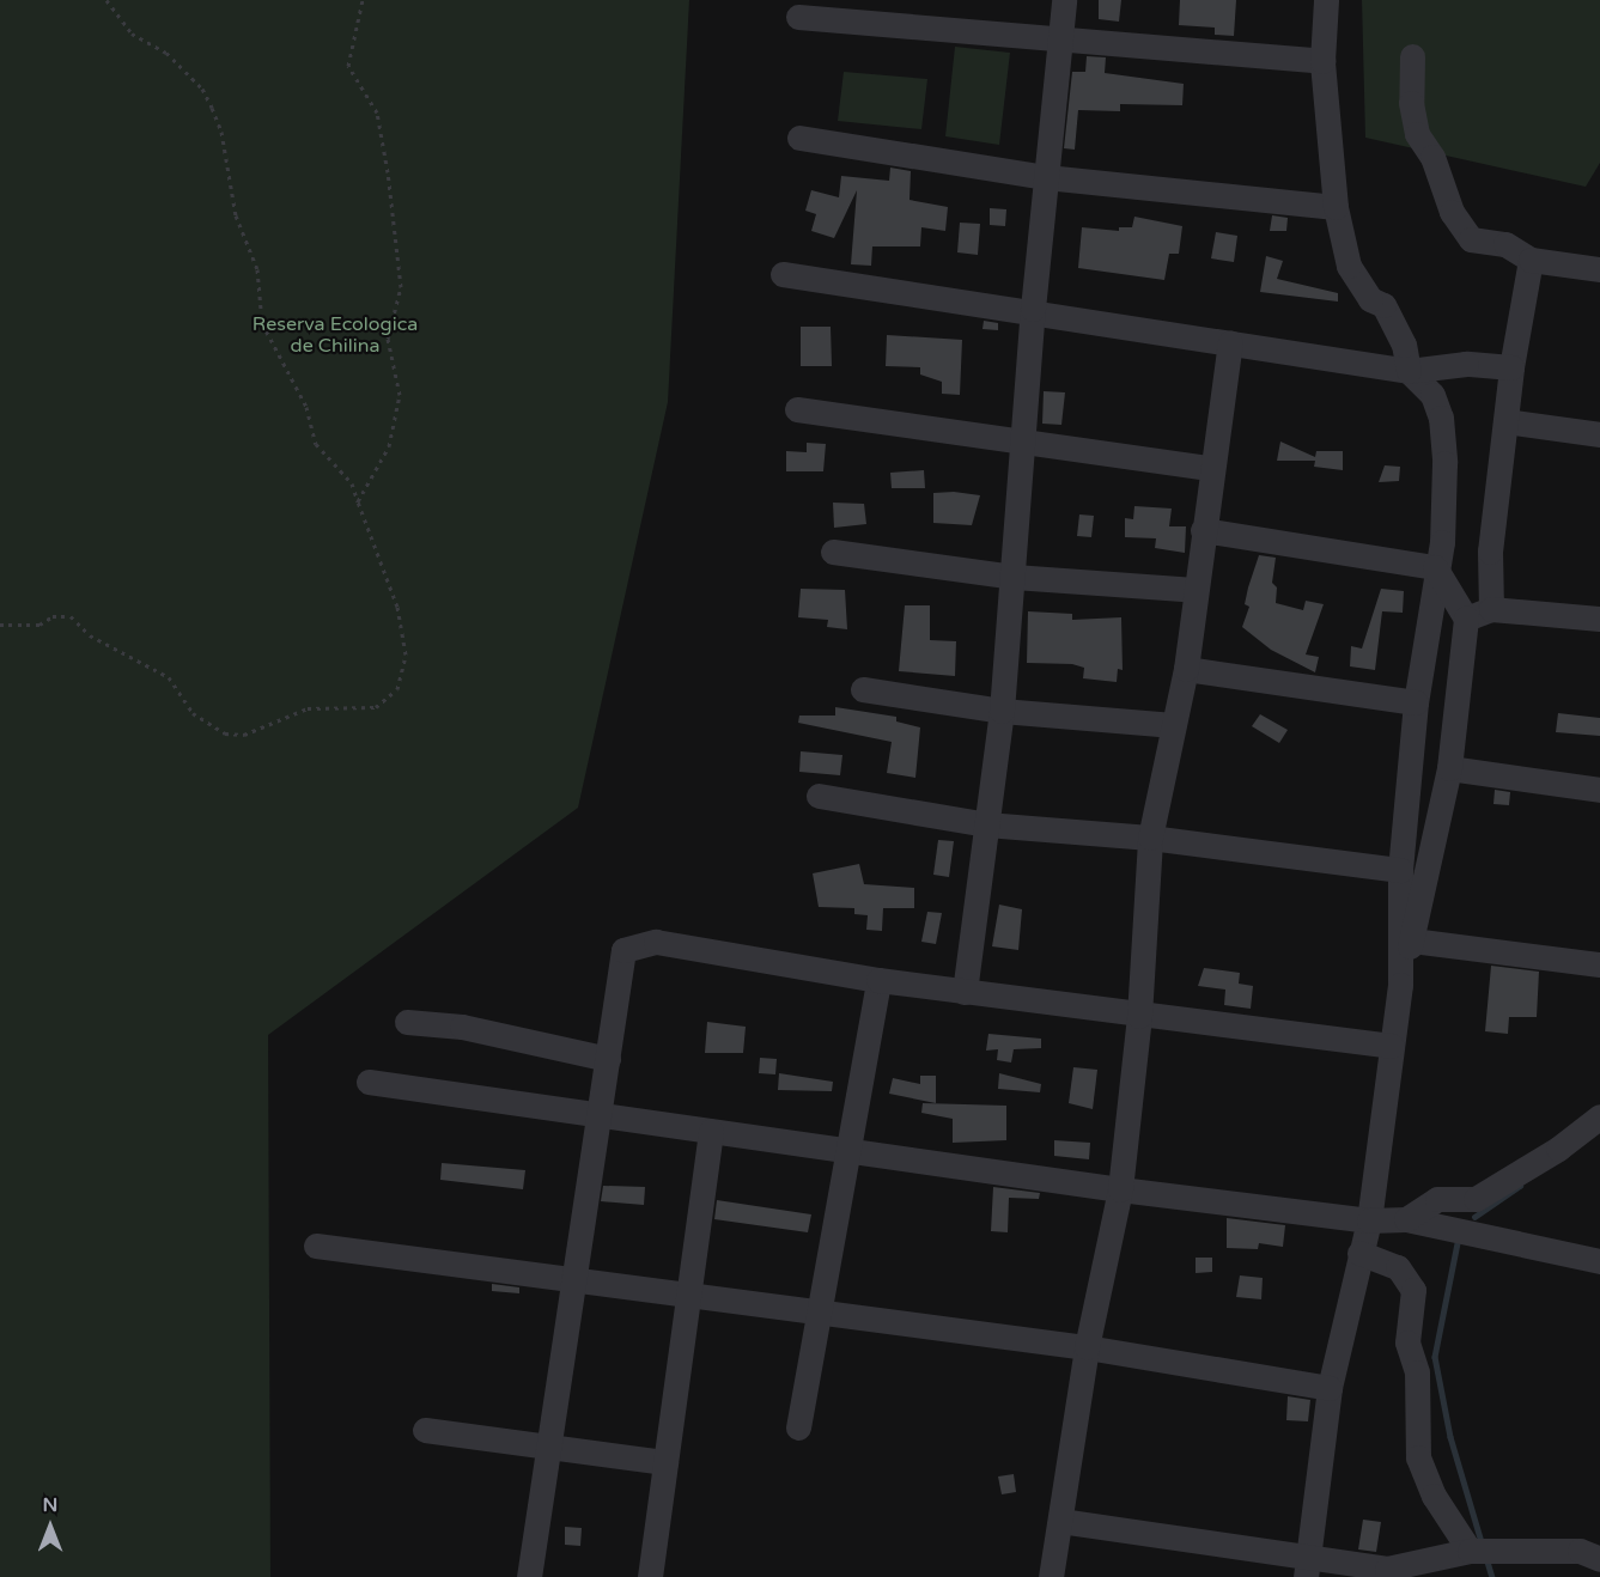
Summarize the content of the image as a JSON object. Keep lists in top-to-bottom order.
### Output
{
  "parks": ["Reserva Ecologica de Chilina"],
  "north": "top"
}
